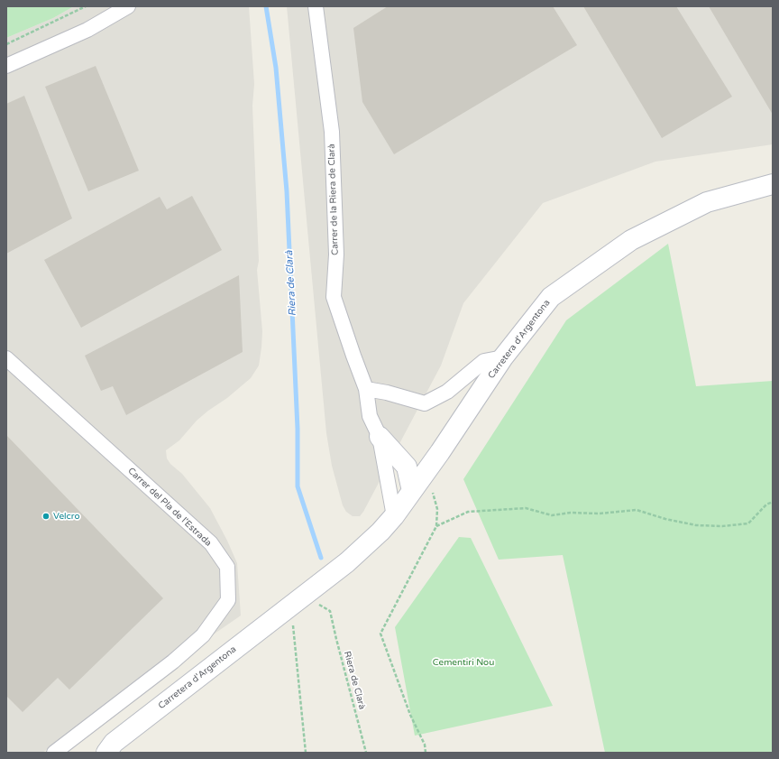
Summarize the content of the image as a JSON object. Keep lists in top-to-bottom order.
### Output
{
  "streets": {
    "street": ["Carrer de la Riera de Clarà", "Carretera d'Argentona", "Carrer del Pla de l'Estrada"],
    "path": ["Riera de Clarà"]
  },
  "crossings": [
    ["Carrer de la Riera de Clarà", "Carretera d'Argentona"]
  ],
  "water": ["Riera de Clarà"],
  "parks": ["Cementiri Nou"],
  "places": ["Velcro"]
}
